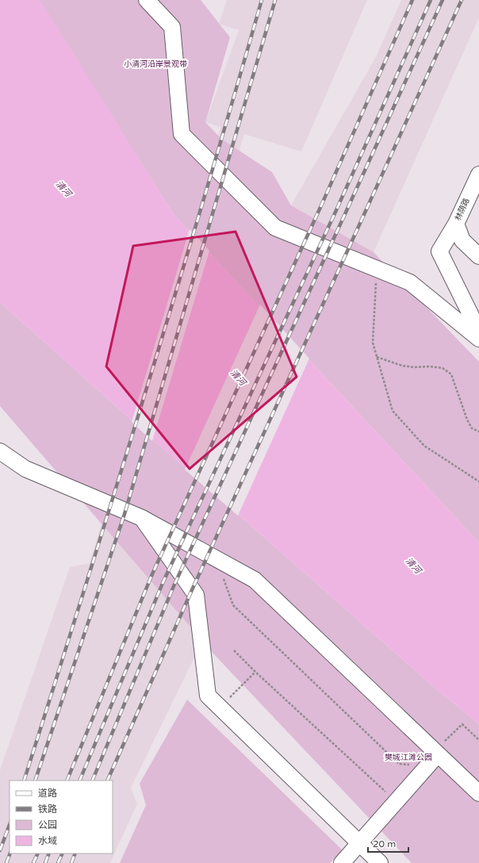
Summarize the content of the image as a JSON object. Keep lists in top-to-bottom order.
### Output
{
  "streets": {
    "street": ["林荫路"]
  },
  "water": ["清河"],
  "parks": ["小清河沿岸景观带", "樊城江滩公园"],
  "legend": [
    "道路",
    "铁路",
    "公园",
    "水域"
  ],
  "scale_bar": "20 m"
}
